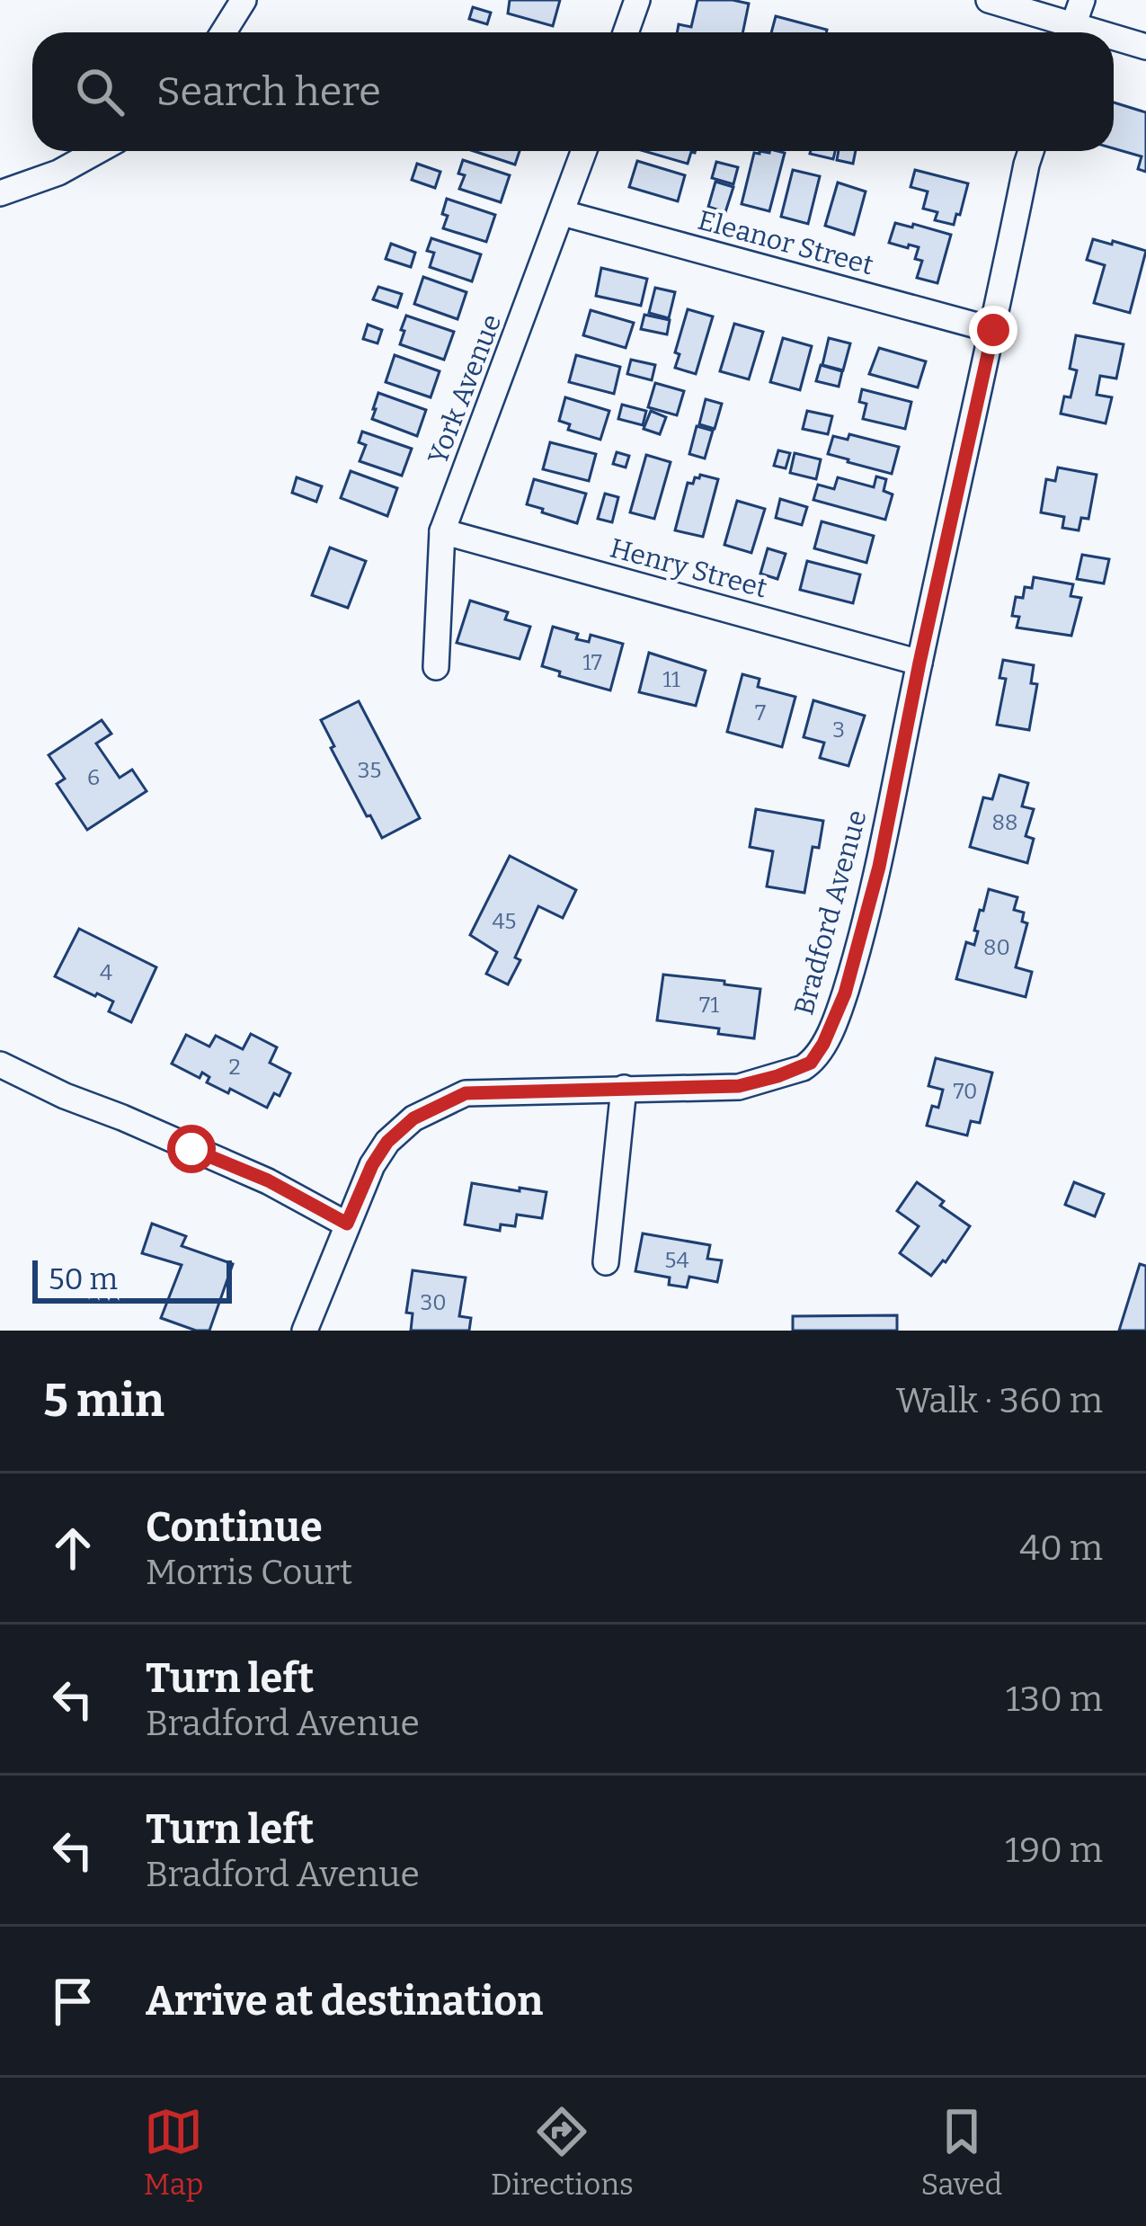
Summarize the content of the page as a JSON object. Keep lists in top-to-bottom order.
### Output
{
  "streets": {
    "street": [
      "Eleanor Street",
      "York Avenue",
      "Henry Street",
      "Bradford Avenue"
    ]
  },
  "crossings": [
    ["Eleanor Street", "York Avenue"],
    ["Eleanor Street", "Bradford Avenue"],
    ["York Avenue", "Henry Street"],
    ["Henry Street", "Bradford Avenue"]
  ],
  "house_numbers": [
    "17",
    "11",
    "7",
    "3",
    "35",
    "6",
    "88",
    "45",
    "80",
    "4",
    "71",
    "2",
    "70",
    "54",
    "30"
  ],
  "scale_bar": "50 m",
  "page": {
    "search": "Search here",
    "scale": "50 m",
    "heading": ["5 min", "Walk · 360 m"],
    "list": [
      ["Continue", "Morris Court", "40 m"],
      ["Turn left", "Bradford Avenue", "130 m"],
      ["Turn left", "Bradford Avenue", "190 m"],
      "Arrive at destination"
    ],
    "nav": ["Map", "Directions", "Saved"]
  }
}
